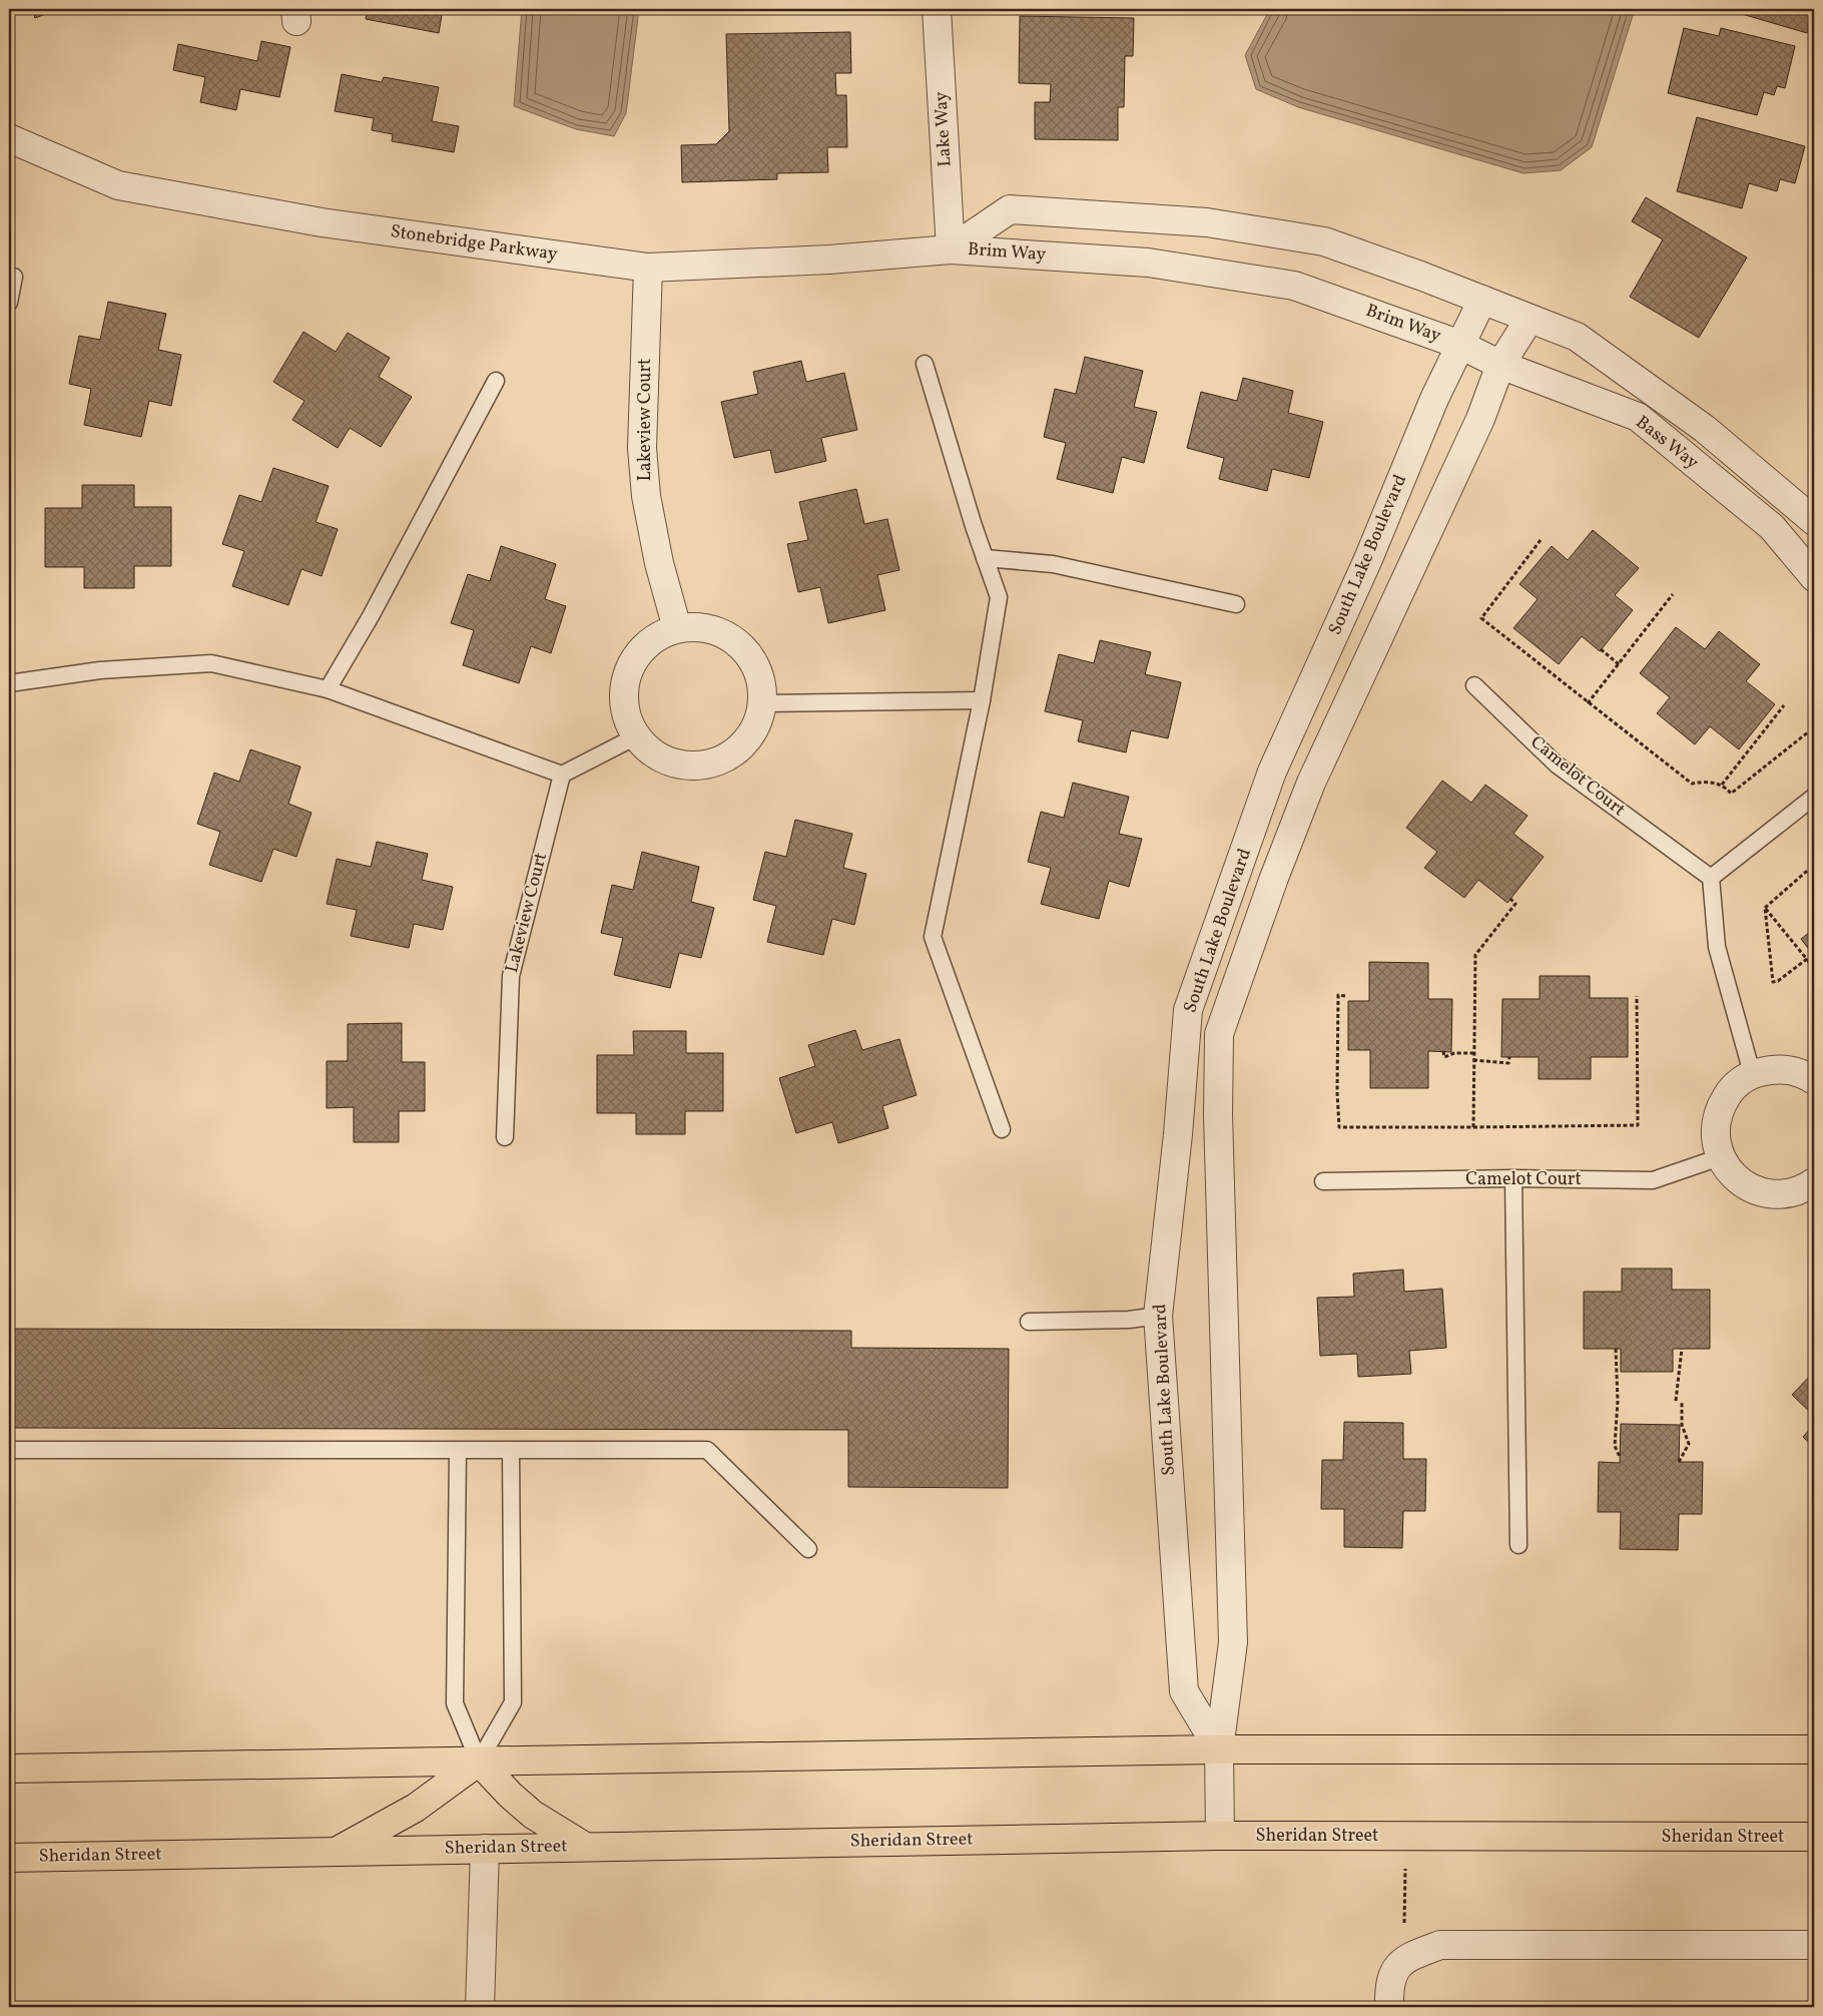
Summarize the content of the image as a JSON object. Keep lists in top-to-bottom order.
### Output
{
  "streets": {
    "main road": ["Sheridan Street"],
    "street": [
      "Lake Way",
      "Stonebridge Parkway",
      "Brim Way",
      "Lakeview Court",
      "Bass Way",
      "South Lake Boulevard"
    ],
    "lane": ["Camelot Court"]
  },
  "crossings": [
    ["Lake Way", "Stonebridge Parkway"],
    ["Lake Way", "Brim Way"],
    ["Stonebridge Parkway", "Brim Way"],
    ["Stonebridge Parkway", "Lakeview Court"],
    ["Brim Way", "Bass Way"],
    ["Brim Way", "South Lake Boulevard"],
    ["Bass Way", "South Lake Boulevard"],
    ["South Lake Boulevard", "Sheridan Street"]
  ]
}
